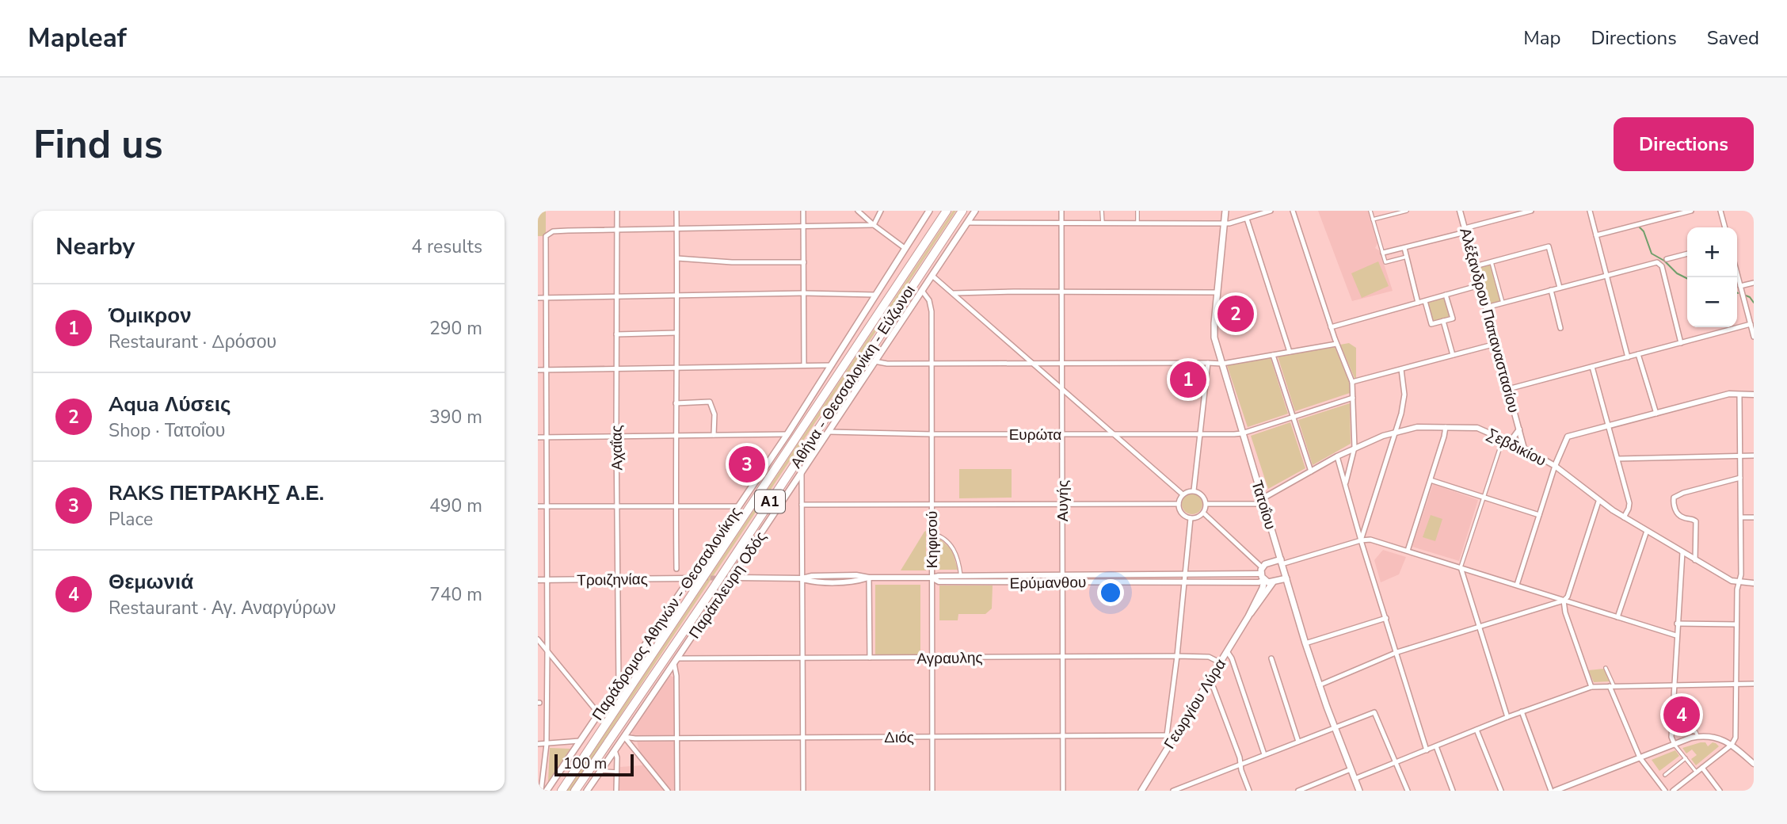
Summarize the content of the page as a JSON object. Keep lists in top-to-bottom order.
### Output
{
  "streets": {
    "highway": ["Αθήνα - Θεσσαλονίκη - Εύζωνοι", "Α1"],
    "main road": [
      "Τατοΐου",
      "Ερύμανθου",
      "Παράπλευρη Οδός",
      "Παράδρομος Αθηνών - Θεσσαλονίκης",
      "Γεωργίου Λύρα"
    ],
    "street": [
      "Αλέξανδρου Παπαναστασίου",
      "Ευρώτα",
      "Σεβδικίου",
      "Αχαΐας",
      "Αυγής",
      "Κηφισού",
      "Τροιζηνίας",
      "Αγραυλης",
      "Διός"
    ]
  },
  "crossings": [
    ["Αλέξανδρου Παπαναστασίου", "Σεβδικίου"],
    ["Ευρώτα", "Αυγής"],
    ["Ευρώτα", "Τατοΐου"],
    ["Ευρώτα", "Κηφισού"],
    ["Ευρώτα", "Παράπλευρη Οδός"],
    ["Σεβδικίου", "Τατοΐου"],
    ["Αχαΐας", "Τροιζηνίας"],
    ["Αχαΐας", "Παράδρομος Αθηνών - Θεσσαλονίκης"],
    ["Αυγής", "Ερύμανθου"],
    ["Αυγής", "Αγραυλης"],
    ["Αυγής", "Διός"],
    ["Τατοΐου", "Ερύμανθου"],
    ["Τατοΐου", "Γεωργίου Λύρα"],
    ["Κηφισού", "Ερύμανθου"],
    ["Κηφισού", "Παράπλευρη Οδός"],
    ["Κηφισού", "Αγραυλης"],
    ["Κηφισού", "Διός"],
    ["Ερύμανθου", "Γεωργίου Λύρα"],
    ["Παράπλευρη Οδός", "Αγραυλης"],
    ["Παράπλευρη Οδός", "Διός"],
    ["Αγραυλης", "Γεωργίου Λύρα"],
    ["Γεωργίου Λύρα", "Διός"]
  ],
  "scale_bar": "100 m",
  "page": {
    "header": "Mapleaf",
    "nav": ["Map", "Directions", "Saved"],
    "buttons": "Directions",
    "title": "Find us",
    "heading": ["Nearby", "4 results"],
    "map_buttons": ["+", "−"],
    "list": [
      {
        "mark": "1",
        "name": "Όμικρον",
        "note": "Restaurant · Δρόσου",
        "value": "290 m"
      },
      {
        "mark": "2",
        "name": "Aqua Λύσεις",
        "note": "Shop · Τατοΐου",
        "value": "390 m"
      },
      {
        "mark": "3",
        "name": "RAKS ΠΕΤΡΑΚΗΣ Α.Ε.",
        "note": "Place",
        "value": "490 m"
      },
      {
        "mark": "4",
        "name": "Θεμωνιά",
        "note": "Restaurant · Αγ. Αναργύρων",
        "value": "740 m"
      }
    ],
    "pins": [
      "2",
      "1",
      "3",
      "4"
    ],
    "scale": "100 m"
  }
}
